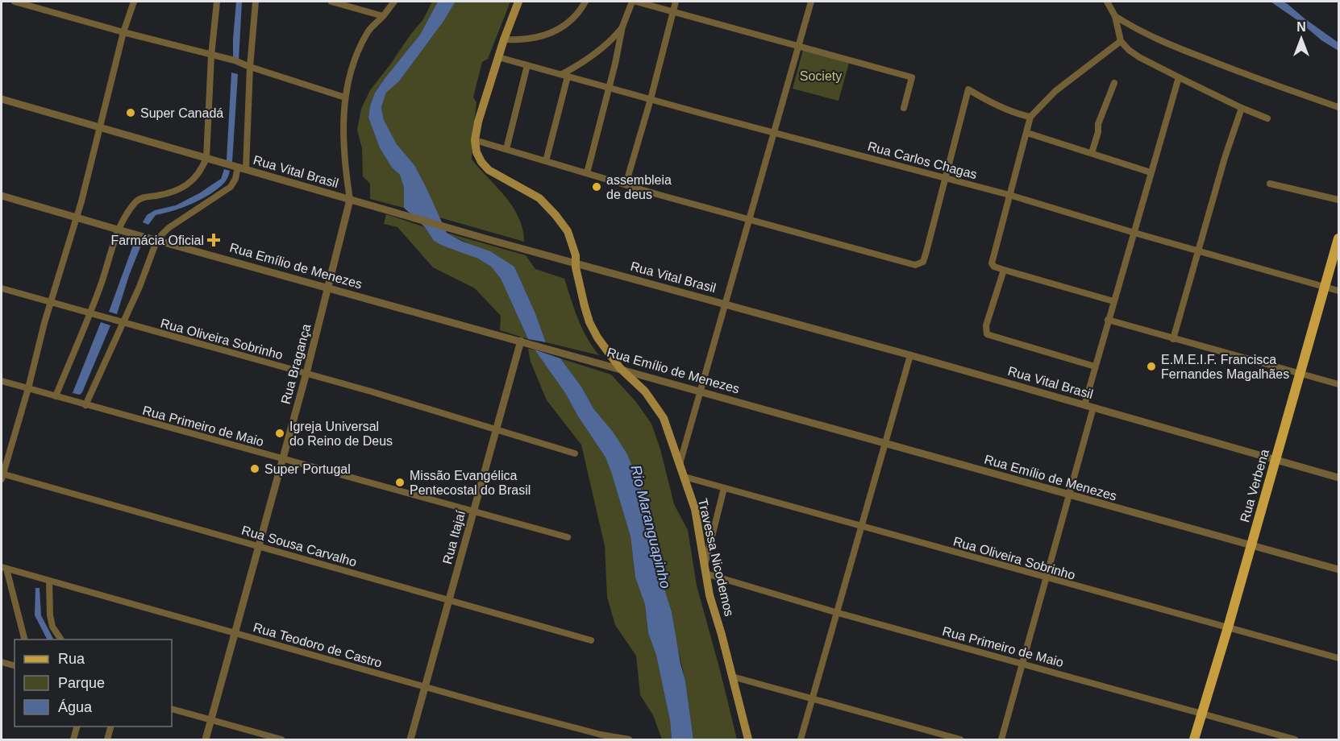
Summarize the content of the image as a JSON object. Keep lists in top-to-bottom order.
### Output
{
  "streets": {
    "main road": ["Rua Verbena", "Travessa Nicodemos"],
    "street": [
      "Rua Carlos Chagas",
      "Rua Vital Brasil",
      "Rua Emílio de Menezes",
      "Rua Oliveira Sobrinho",
      "Rua Bragança",
      "Rua Primeiro de Maio",
      "Rua Itajaí",
      "Rua Sousa Carvalho",
      "Rua Teodoro de Castro"
    ]
  },
  "crossings": [
    ["Rua Carlos Chagas", "Rua Verbena"],
    ["Rua Vital Brasil", "Rua Bragança"],
    ["Rua Vital Brasil", "Rua Verbena"],
    ["Rua Vital Brasil", "Travessa Nicodemos"],
    ["Rua Emílio de Menezes", "Rua Bragança"],
    ["Rua Emílio de Menezes", "Rua Verbena"],
    ["Rua Emílio de Menezes", "Rua Itajaí"],
    ["Rua Emílio de Menezes", "Travessa Nicodemos"],
    ["Rua Oliveira Sobrinho", "Rua Bragança"],
    ["Rua Oliveira Sobrinho", "Rua Verbena"],
    ["Rua Oliveira Sobrinho", "Rua Itajaí"],
    ["Rua Oliveira Sobrinho", "Travessa Nicodemos"],
    ["Rua Bragança", "Rua Primeiro de Maio"],
    ["Rua Bragança", "Rua Sousa Carvalho"],
    ["Rua Bragança", "Rua Teodoro de Castro"],
    ["Rua Primeiro de Maio", "Rua Verbena"],
    ["Rua Primeiro de Maio", "Rua Itajaí"],
    ["Rua Primeiro de Maio", "Travessa Nicodemos"],
    ["Rua Itajaí", "Rua Sousa Carvalho"],
    ["Rua Itajaí", "Rua Teodoro de Castro"]
  ],
  "water": ["Rio Maranguapinho"],
  "parks": ["Society"],
  "places": {
    "other": [
      "Super Canadá",
      "assembleia de deus",
      "E.M.E.I.F. Francisca Fernandes Magalhães",
      "Igreja Universal do Reino de Deus",
      "Super Portugal",
      "Missão Evangélica Pentecostal do Brasil"
    ],
    "health": ["Farmácia Oficial"]
  },
  "legend": ["Rua", "Parque", "Água"],
  "north": "top"
}
